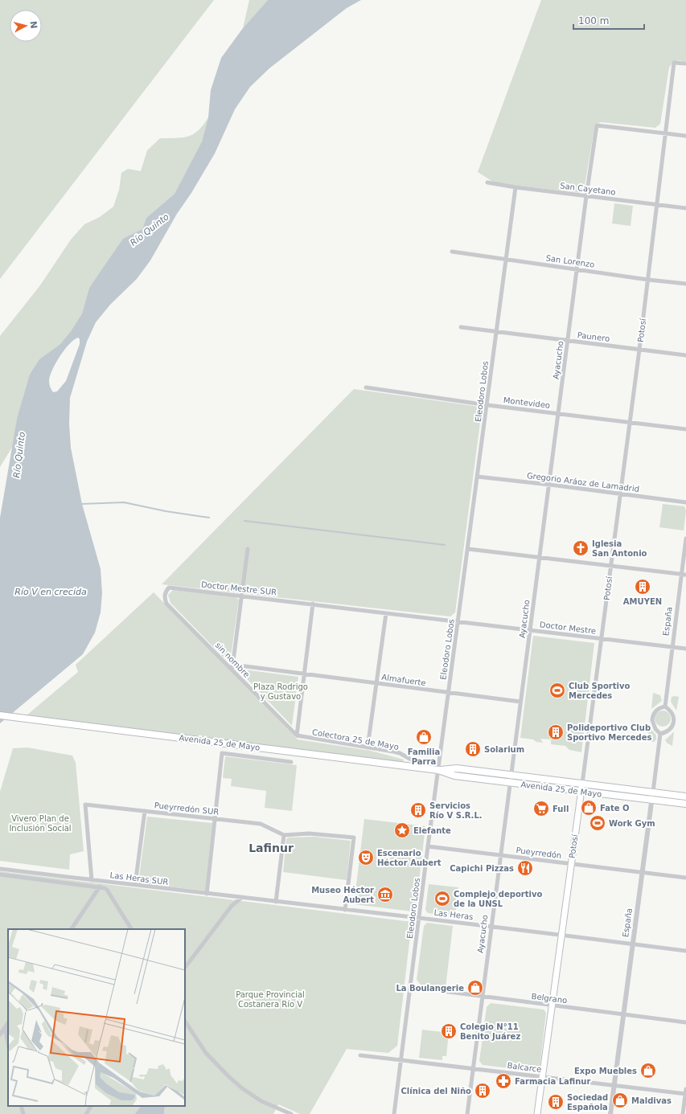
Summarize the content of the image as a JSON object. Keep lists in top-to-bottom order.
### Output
{
  "streets": {
    "main road": ["Potosí", "Avenida 25 de Mayo"],
    "street": [
      "San Cayetano",
      "San Lorenzo",
      "Paunero",
      "Ayacucho",
      "Eleodoro Lobos",
      "Montevideo",
      "Gregorio Aráoz de Lamadrid",
      "Doctor Mestre SUR",
      "España",
      "Doctor Mestre",
      "sin nombre",
      "Almafuerte",
      "Colectora 25 de Mayo",
      "Pueyrredón SUR",
      "Pueyrredón",
      "Las Heras SUR",
      "Las Heras",
      "Belgrano",
      "Balcarce"
    ]
  },
  "crossings": [
    ["San Cayetano", "Potosí"],
    ["San Cayetano", "Ayacucho"],
    ["San Cayetano", "Eleodoro Lobos"],
    ["San Lorenzo", "Potosí"],
    ["San Lorenzo", "Ayacucho"],
    ["San Lorenzo", "Eleodoro Lobos"],
    ["Potosí", "Paunero"],
    ["Potosí", "Ayacucho"],
    ["Potosí", "Montevideo"],
    ["Potosí", "Gregorio Aráoz de Lamadrid"],
    ["Potosí", "Doctor Mestre"],
    ["Potosí", "Avenida 25 de Mayo"],
    ["Potosí", "Pueyrredón"],
    ["Potosí", "Las Heras"],
    ["Potosí", "Belgrano"],
    ["Potosí", "Balcarce"],
    ["Paunero", "Ayacucho"],
    ["Paunero", "Eleodoro Lobos"],
    ["Ayacucho", "Montevideo"],
    ["Ayacucho", "Gregorio Aráoz de Lamadrid"],
    ["Ayacucho", "Doctor Mestre"],
    ["Ayacucho", "Almafuerte"],
    ["Ayacucho", "Avenida 25 de Mayo"],
    ["Ayacucho", "Pueyrredón"],
    ["Ayacucho", "Las Heras"],
    ["Ayacucho", "Belgrano"],
    ["Ayacucho", "Balcarce"],
    ["Eleodoro Lobos", "Montevideo"],
    ["Eleodoro Lobos", "Gregorio Aráoz de Lamadrid"],
    ["Eleodoro Lobos", "Doctor Mestre"],
    ["Eleodoro Lobos", "Almafuerte"],
    ["Eleodoro Lobos", "Avenida 25 de Mayo"],
    ["Eleodoro Lobos", "Pueyrredón"],
    ["Eleodoro Lobos", "Las Heras"],
    ["Eleodoro Lobos", "Belgrano"],
    ["Eleodoro Lobos", "Balcarce"],
    ["Doctor Mestre SUR", "Doctor Mestre"],
    ["Doctor Mestre SUR", "sin nombre"],
    ["España", "Doctor Mestre"],
    ["España", "Avenida 25 de Mayo"],
    ["España", "Pueyrredón"],
    ["España", "Las Heras"],
    ["España", "Belgrano"],
    ["España", "Balcarce"],
    ["sin nombre", "Almafuerte"],
    ["sin nombre", "Colectora 25 de Mayo"],
    ["Colectora 25 de Mayo", "Avenida 25 de Mayo"],
    ["Pueyrredón SUR", "Las Heras SUR"],
    ["Las Heras SUR", "Las Heras"]
  ],
  "districts": ["Lafinur"],
  "water": ["Río Quinto", "Río V en crecida"],
  "parks": ["Plaza Rodrigo y Gustavo", "Vivero Plan de Inclusión Social", "Parque Provincial Costanera Río V"],
  "places": {
    "church": ["Iglesia San Antonio"],
    "building": [
      "AMUYEN",
      "Polideportivo Club Sportivo Mercedes",
      "Solarium",
      "Servicios Río V S.R.L.",
      "Colegio N°11 Benito Juárez",
      "Clínica del Niño",
      "Sociedad Española"
    ],
    "sports": ["Club Sportivo Mercedes", "Work Gym", "Complejo deportivo de la UNSL"],
    "shop": [
      "Familia Parra",
      "Fate O",
      "La Boulangerie",
      "Expo Muebles",
      "Maldivas"
    ],
    "supermarket": ["Full"],
    "place": ["Elefante"],
    "theatre": ["Escenario Héctor Aubert"],
    "restaurant": ["Capichi Pizzas"],
    "museum": ["Museo Héctor Aubert"],
    "pharmacy": ["Farmacia Lafinur"]
  },
  "scale_bar": "100 m",
  "north": "right"
}
